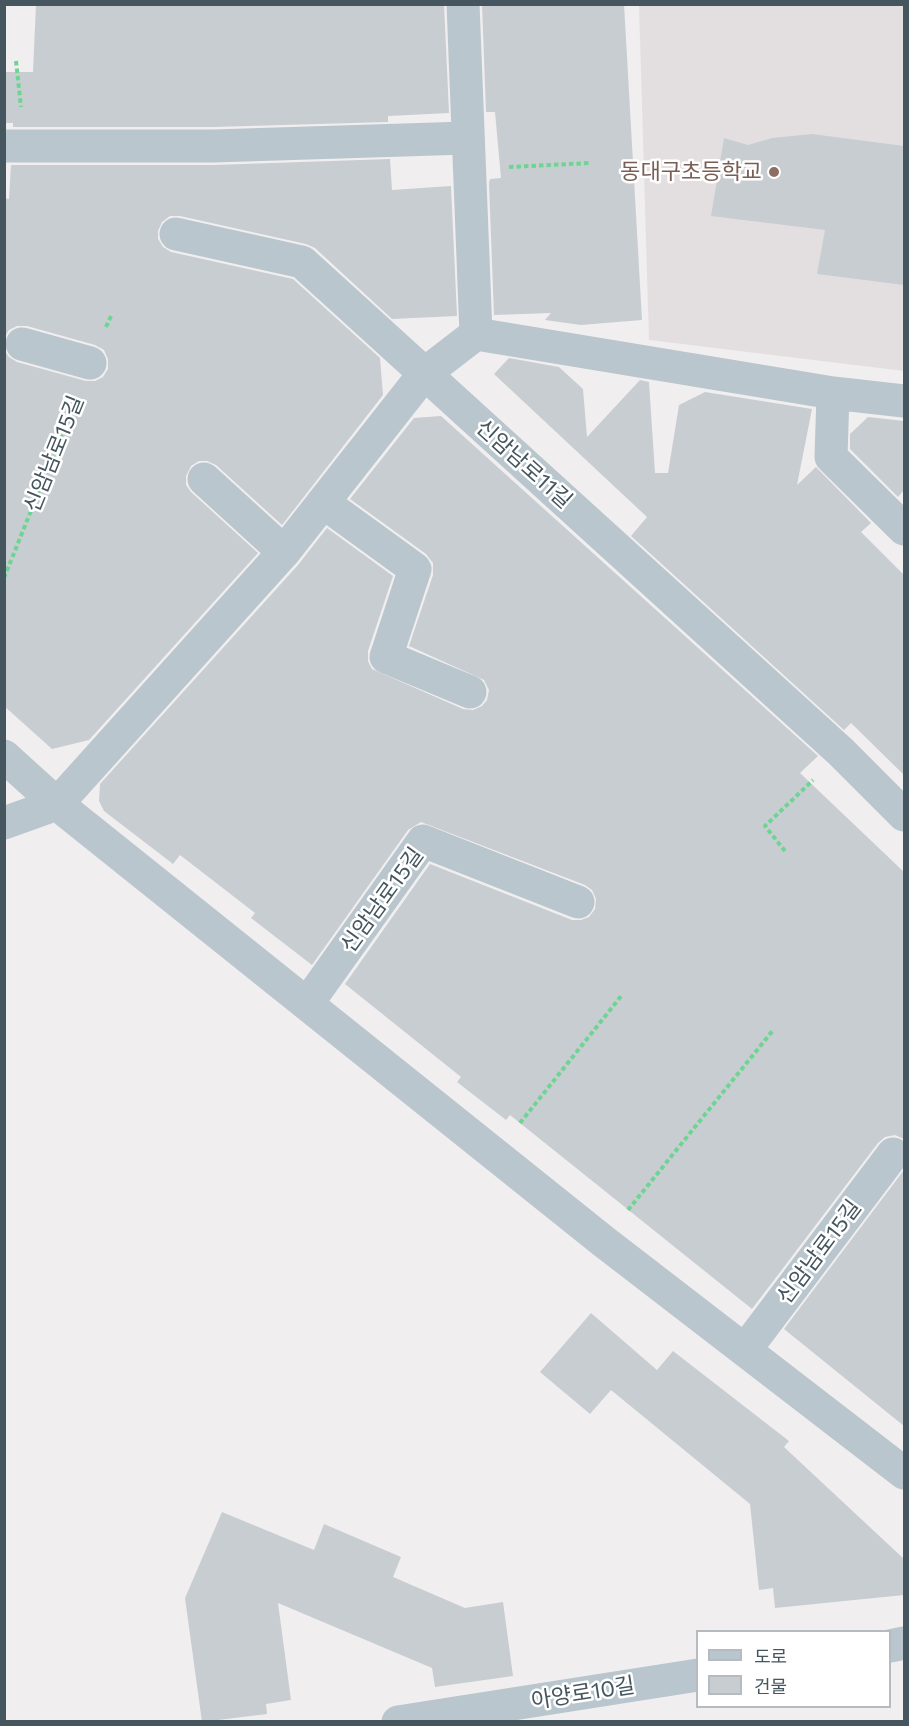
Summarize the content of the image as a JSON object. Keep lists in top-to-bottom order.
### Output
{
  "streets": {
    "street": ["신암남로15길", "신암남로11길", "아양로10길"]
  },
  "places": ["동대구초등학교"],
  "legend": ["도로", "건물"]
}
